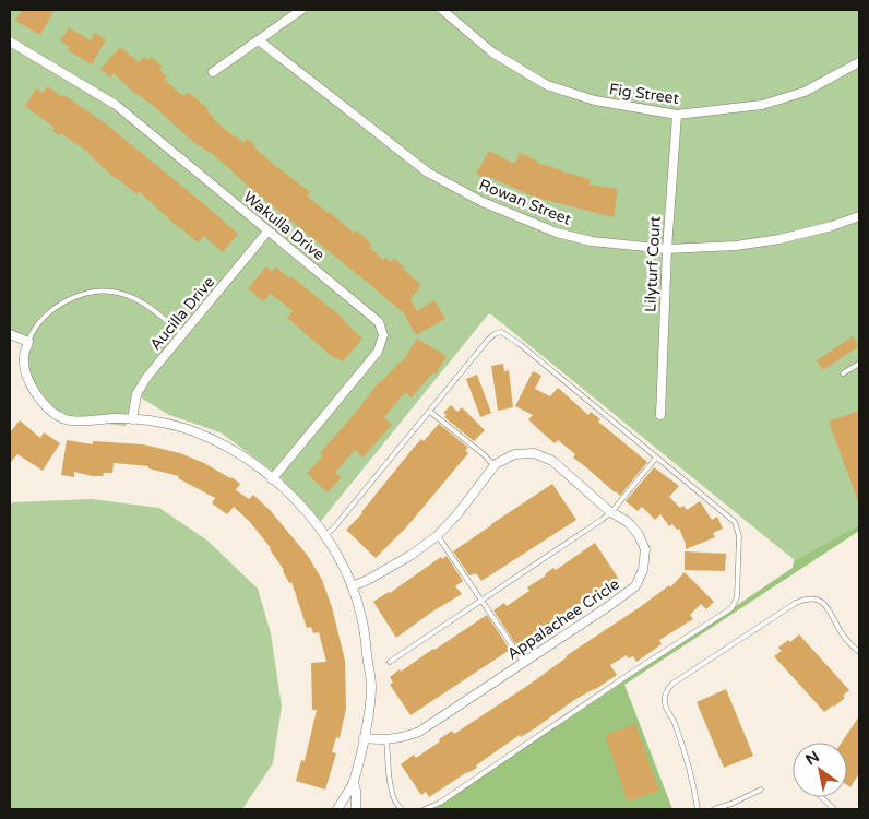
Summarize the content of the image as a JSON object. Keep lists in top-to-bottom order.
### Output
{
  "streets": {
    "street": [
      "Fig Street",
      "Rowan Street",
      "Wakulla Drive",
      "Lilyturf Court",
      "Aucilla Drive",
      "Appalachee Cricle"
    ]
  },
  "crossings": [
    ["Fig Street", "Lilyturf Court"],
    ["Rowan Street", "Lilyturf Court"],
    ["Wakulla Drive", "Aucilla Drive"]
  ],
  "north": "top left"
}
